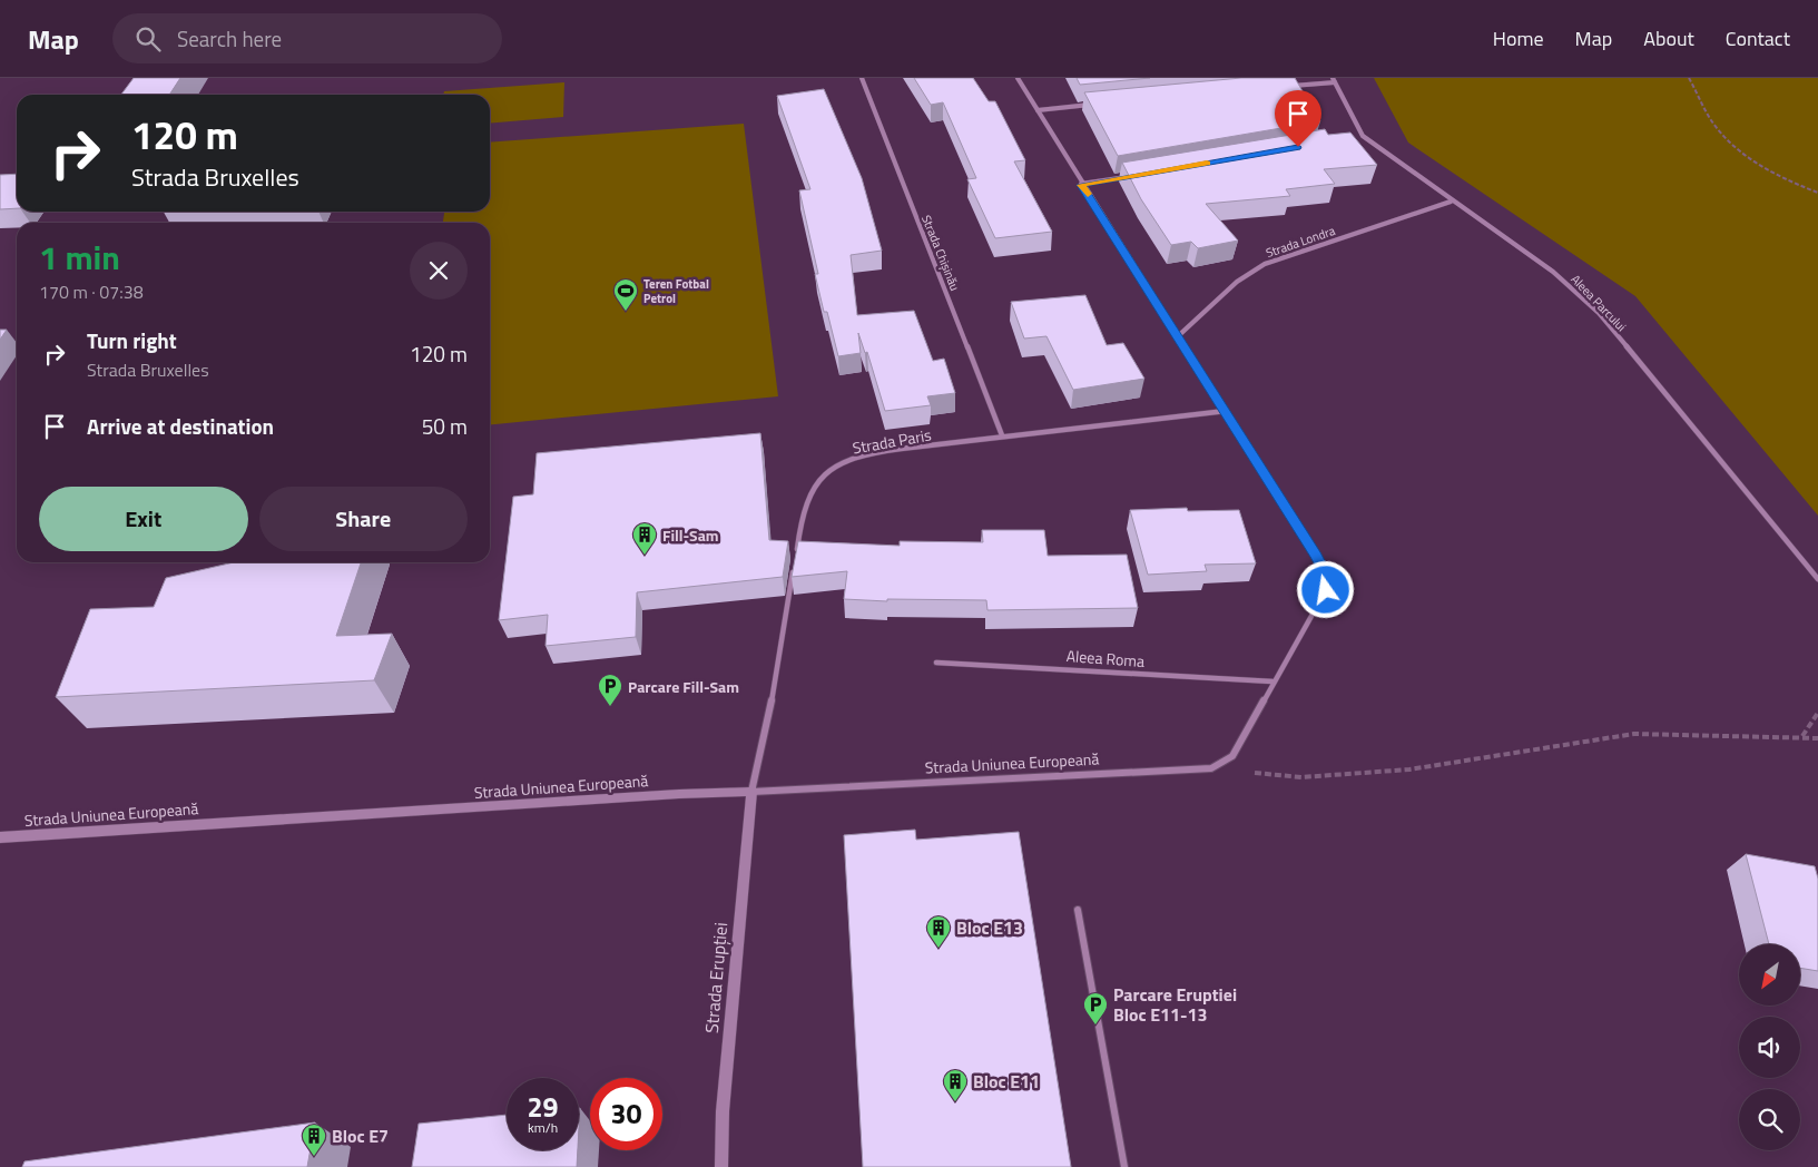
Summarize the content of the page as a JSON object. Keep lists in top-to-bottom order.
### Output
{
  "streets": {
    "street": [
      "Strada Londra",
      "Strada Chișinău",
      "Aleea Parcului",
      "Strada Paris",
      "Aleea Roma",
      "Strada Uniunea Europeană",
      "Strada Erupției"
    ]
  },
  "crossings": [
    ["Strada Londra", "Aleea Parcului"],
    ["Strada Chișinău", "Strada Paris"],
    ["Strada Uniunea Europeană", "Strada Erupției"]
  ],
  "places": {
    "sports": ["Teren Fotbal Petrol"],
    "building": [
      "Fill-Sam",
      "Bloc E13",
      "Bloc E11",
      "Bloc E7"
    ],
    "parking": ["Parcare Fill-Sam", "Parcare Eruptiei Bloc E11-13"]
  },
  "north": "bottom left",
  "page": {
    "header": "Map",
    "search": "Search here",
    "nav": [
      "Home",
      "Map",
      "About",
      "Contact"
    ],
    "turn": ["120 m", "Strada Bruxelles"],
    "heading": ["1 min", "170 m · 07:38"],
    "list": [
      {
        "name": "Turn right",
        "note": "Strada Bruxelles",
        "value": "120 m"
      },
      {
        "name": "Arrive at destination",
        "value": "50 m"
      }
    ],
    "buttons": ["Exit", "Share"],
    "speed": "29 km/h",
    "limit": "30"
  }
}
